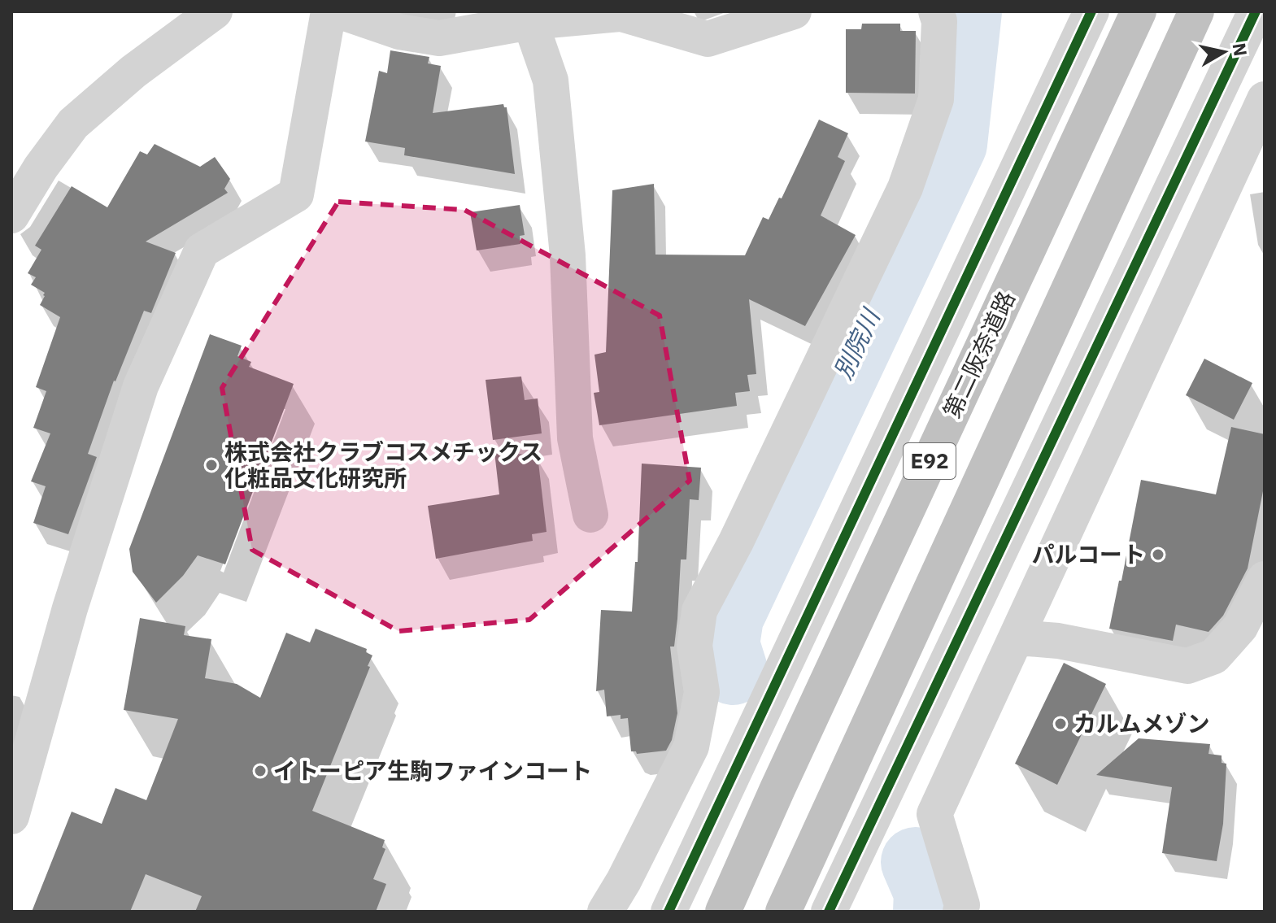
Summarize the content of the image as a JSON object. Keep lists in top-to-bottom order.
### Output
{
  "streets": {
    "highway": ["第二阪奈道路", "E92"]
  },
  "water": ["別院川"],
  "places": [
    "株式会社クラブコスメチックス 化粧品文化研究所",
    "パルコート",
    "カルムメゾン",
    "イトーピア生駒ファインコート"
  ],
  "north": "right"
}
